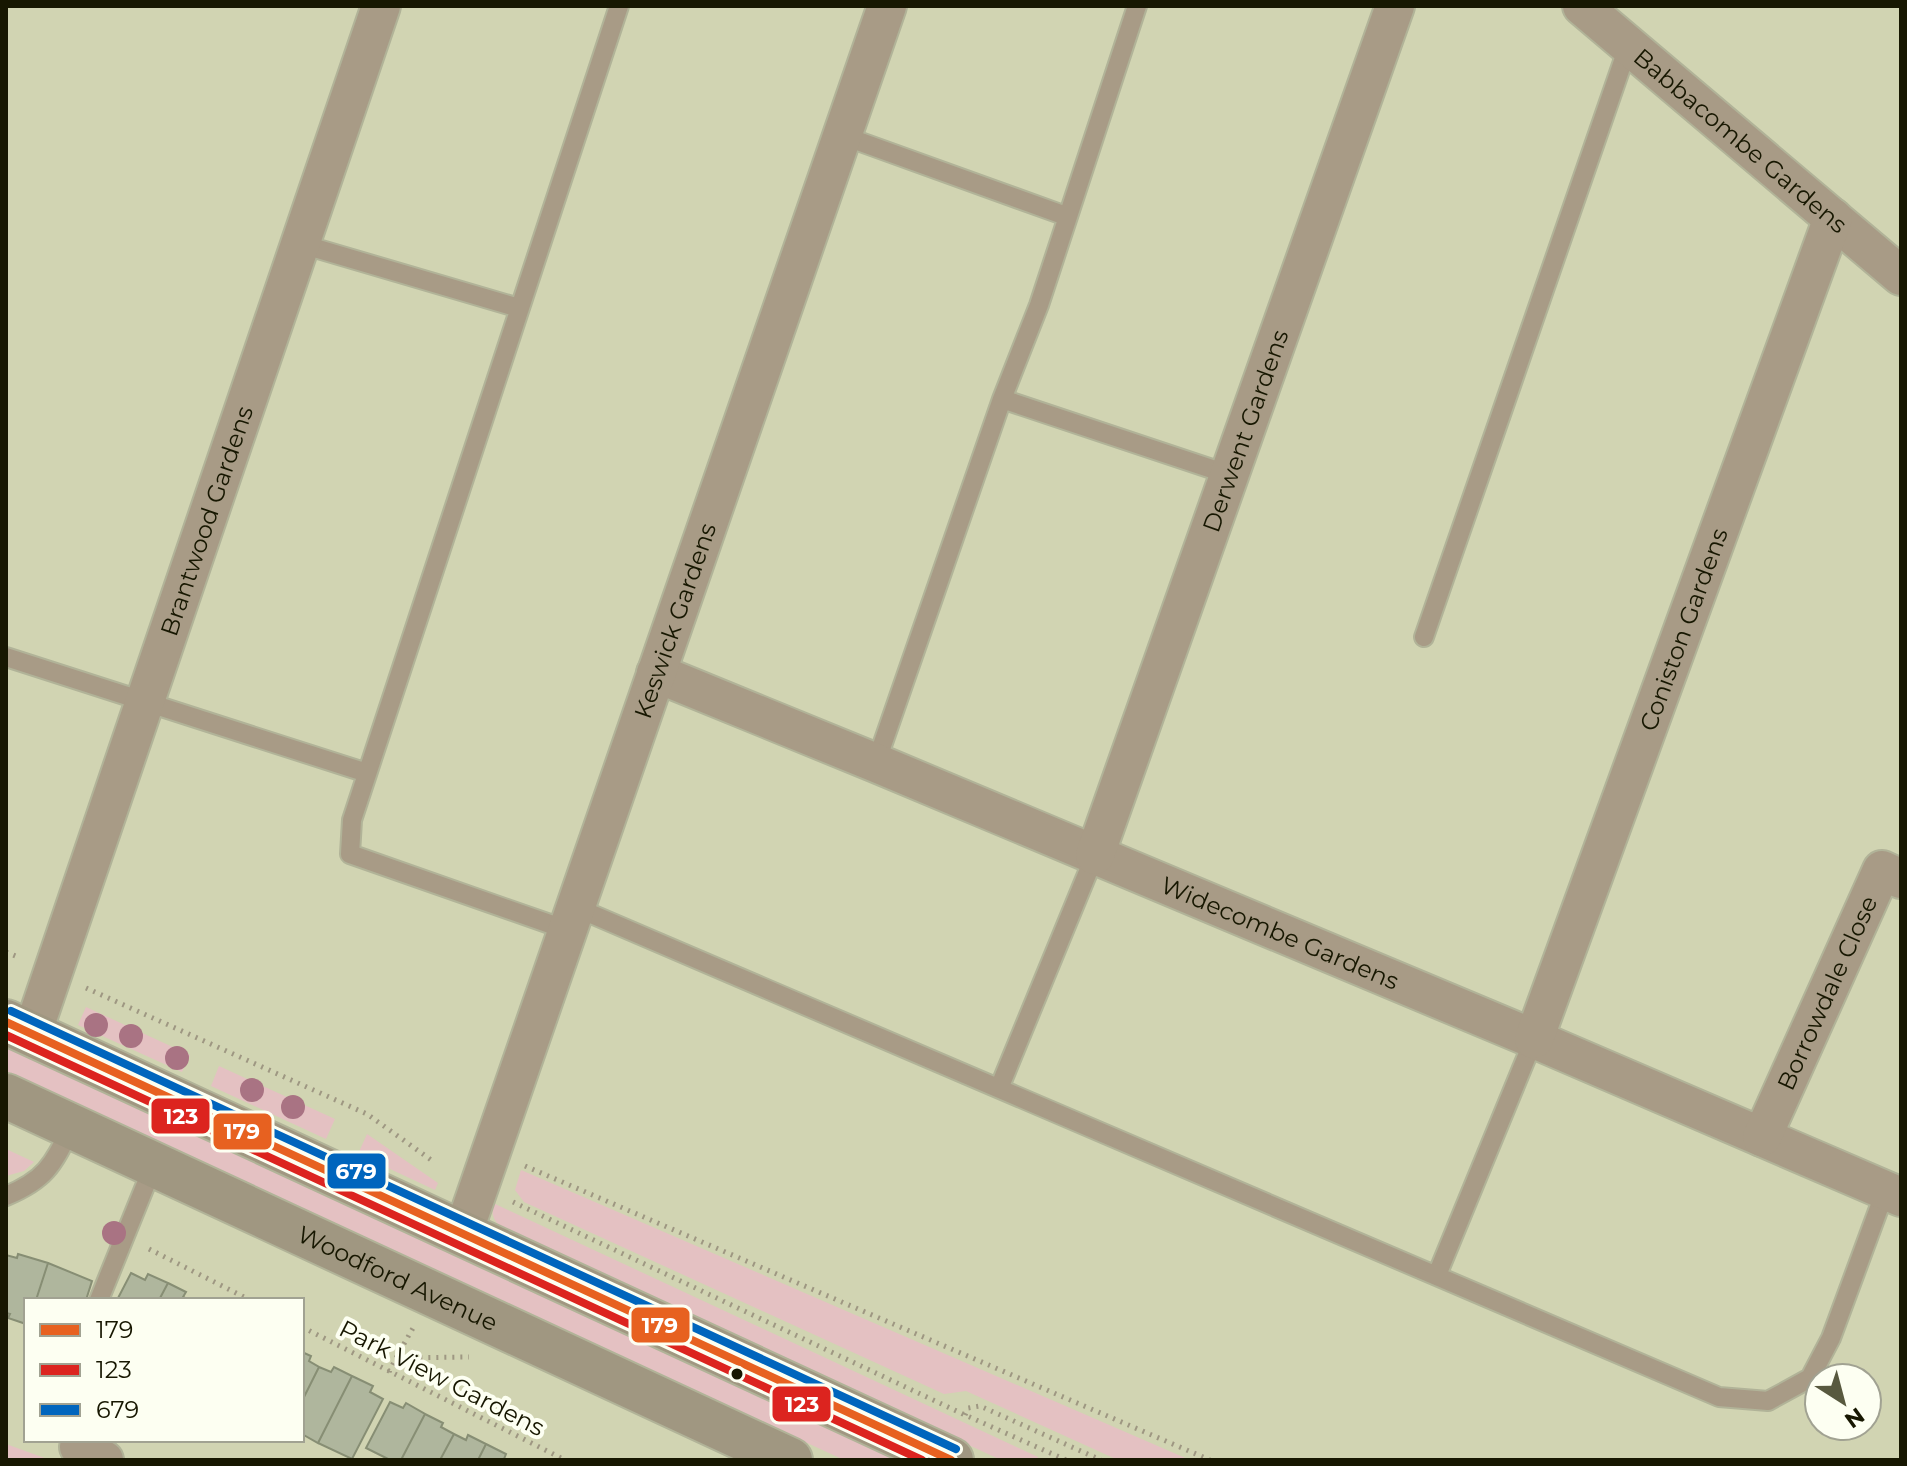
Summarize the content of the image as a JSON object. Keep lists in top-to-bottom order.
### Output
{
  "streets": {
    "highway": ["Woodford Avenue"],
    "street": [
      "Babbacombe Gardens",
      "Derwent Gardens",
      "Brantwood Gardens",
      "Keswick Gardens",
      "Coniston Gardens",
      "Widecombe Gardens",
      "Borrowdale Close"
    ],
    "path": ["Park View Gardens"]
  },
  "crossings": [
    ["Babbacombe Gardens", "Coniston Gardens"],
    ["Derwent Gardens", "Widecombe Gardens"],
    ["Keswick Gardens", "Widecombe Gardens"],
    ["Coniston Gardens", "Widecombe Gardens"],
    ["Widecombe Gardens", "Borrowdale Close"]
  ],
  "lines": ["transit line 679", "transit line 179", "transit line 123"],
  "legend": ["179", "123", "679"],
  "north": "bottom right"
}
